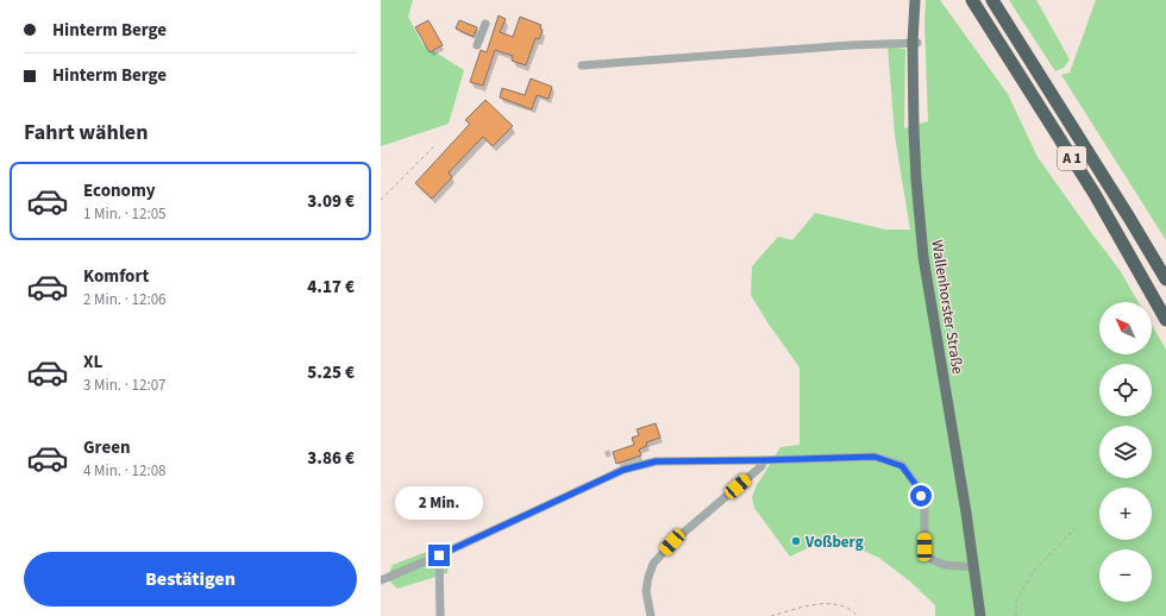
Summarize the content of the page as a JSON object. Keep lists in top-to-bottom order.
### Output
{
  "streets": {
    "highway": ["A 1"],
    "main road": ["Wallenhorster Straße"]
  },
  "places": ["Voßberg"],
  "north": "top left",
  "page": {
    "banner": ["Hinterm Berge", "Hinterm Berge"],
    "heading": "Fahrt wählen",
    "list": [
      {
        "name": "Economy",
        "note": "1 Min. · 12:05",
        "value": "3.09 €"
      },
      {
        "name": "Komfort",
        "note": "2 Min. · 12:06",
        "value": "4.17 €"
      },
      {
        "name": "XL",
        "note": "3 Min. · 12:07",
        "value": "5.25 €"
      },
      {
        "name": "Green",
        "note": "4 Min. · 12:08",
        "value": "3.86 €"
      }
    ],
    "map_buttons": ["+", "−"],
    "bubble": "2 Min.",
    "buttons": "Bestätigen"
  }
}
